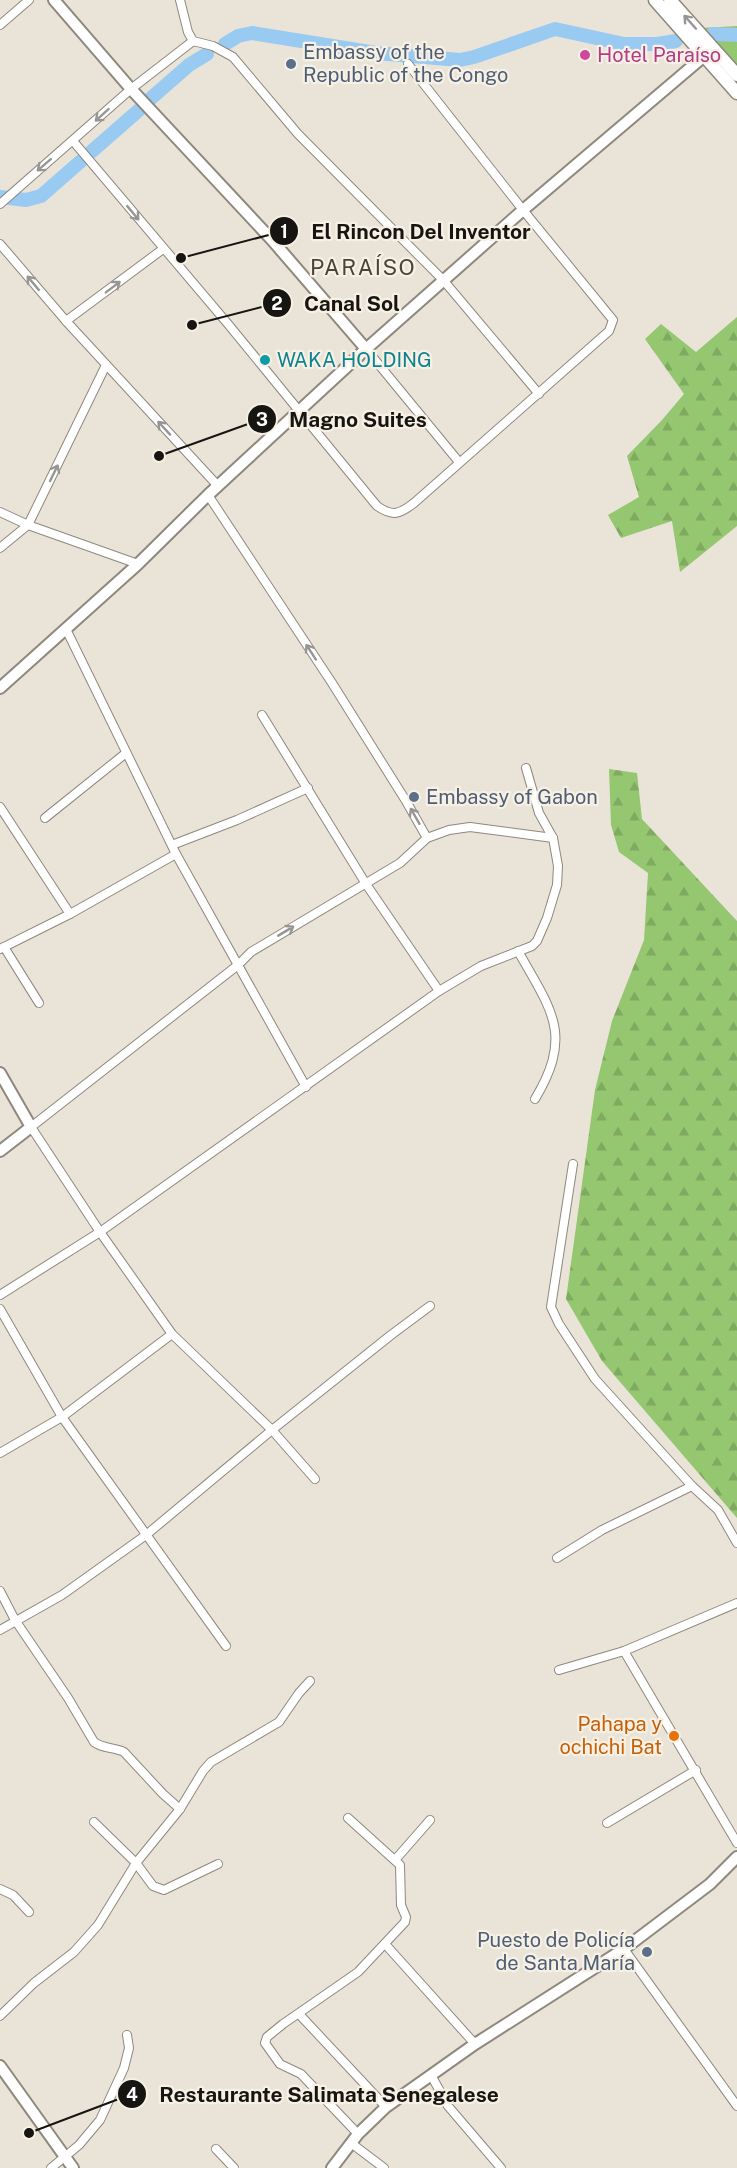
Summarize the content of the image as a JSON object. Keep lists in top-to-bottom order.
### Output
{
  "districts": ["PARAÍSO"],
  "places": [
    "Hotel Paraíso",
    "Embassy of the Republic of the Congo",
    "El Rincon Del Inventor",
    "Canal Sol",
    "WAKA HOLDING",
    "Magno Suites",
    "Embassy of Gabon",
    "Pahapa y ochichi Bat",
    "Puesto de Policía de Santa María",
    "Restaurante Salimata Senegalese"
  ]
}
